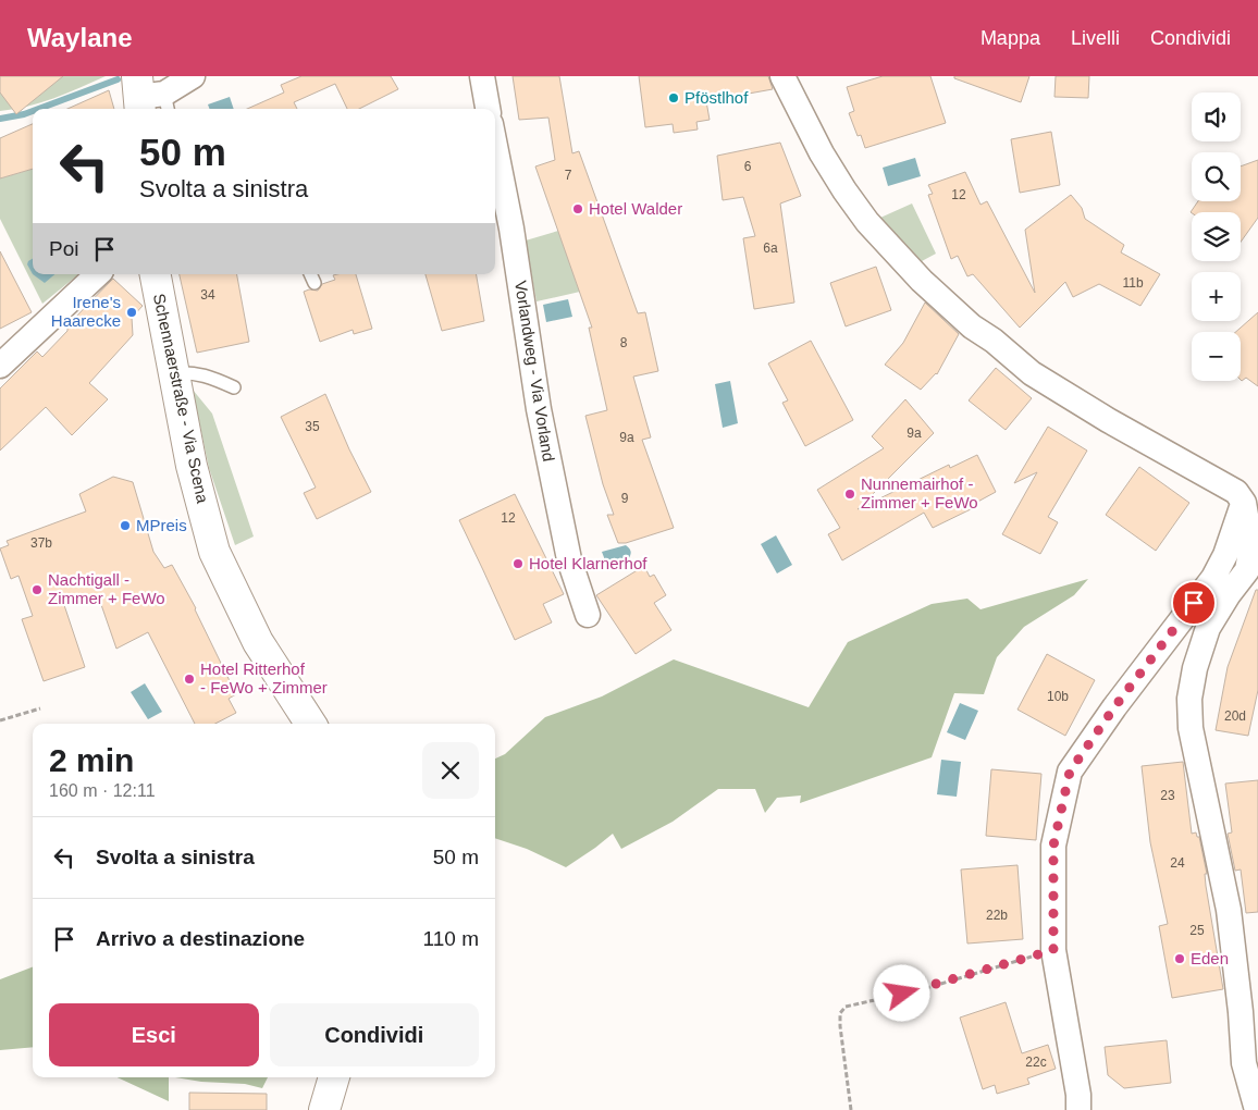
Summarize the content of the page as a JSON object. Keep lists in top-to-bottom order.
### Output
{
  "streets": {
    "street": ["Vorlandweg - Via Vorland", "Schennaerstraße - Via Scena"]
  },
  "places": [
    "Pföstlhof",
    "Hotel Walder",
    "Irene's Haarecke",
    "Nunnemairhof - Zimmer + FeWo",
    "MPreis",
    "Hotel Klarnerhof",
    "Nachtigall - Zimmer + FeWo",
    "Hotel Ritterhof - FeWo + Zimmer",
    "Eden"
  ],
  "house_numbers": [
    "6",
    "7",
    "12",
    "6a",
    "11b",
    "34",
    "8",
    "35",
    "9a",
    "9a",
    "9",
    "12",
    "37b",
    "10b",
    "20d",
    "23",
    "24",
    "22b",
    "25",
    "22c"
  ],
  "page": {
    "header": "Waylane",
    "nav": ["Mappa", "Livelli", "Condividi"],
    "map_buttons": ["+", "−"],
    "turn": ["50 m", "Svolta a sinistra"],
    "then": "Poi",
    "heading": ["2 min", "160 m · 12:11"],
    "list": [
      {
        "name": "Svolta a sinistra",
        "value": "50 m"
      },
      {
        "name": "Arrivo a destinazione",
        "value": "110 m"
      }
    ],
    "buttons": ["Esci", "Condividi"]
  }
}
